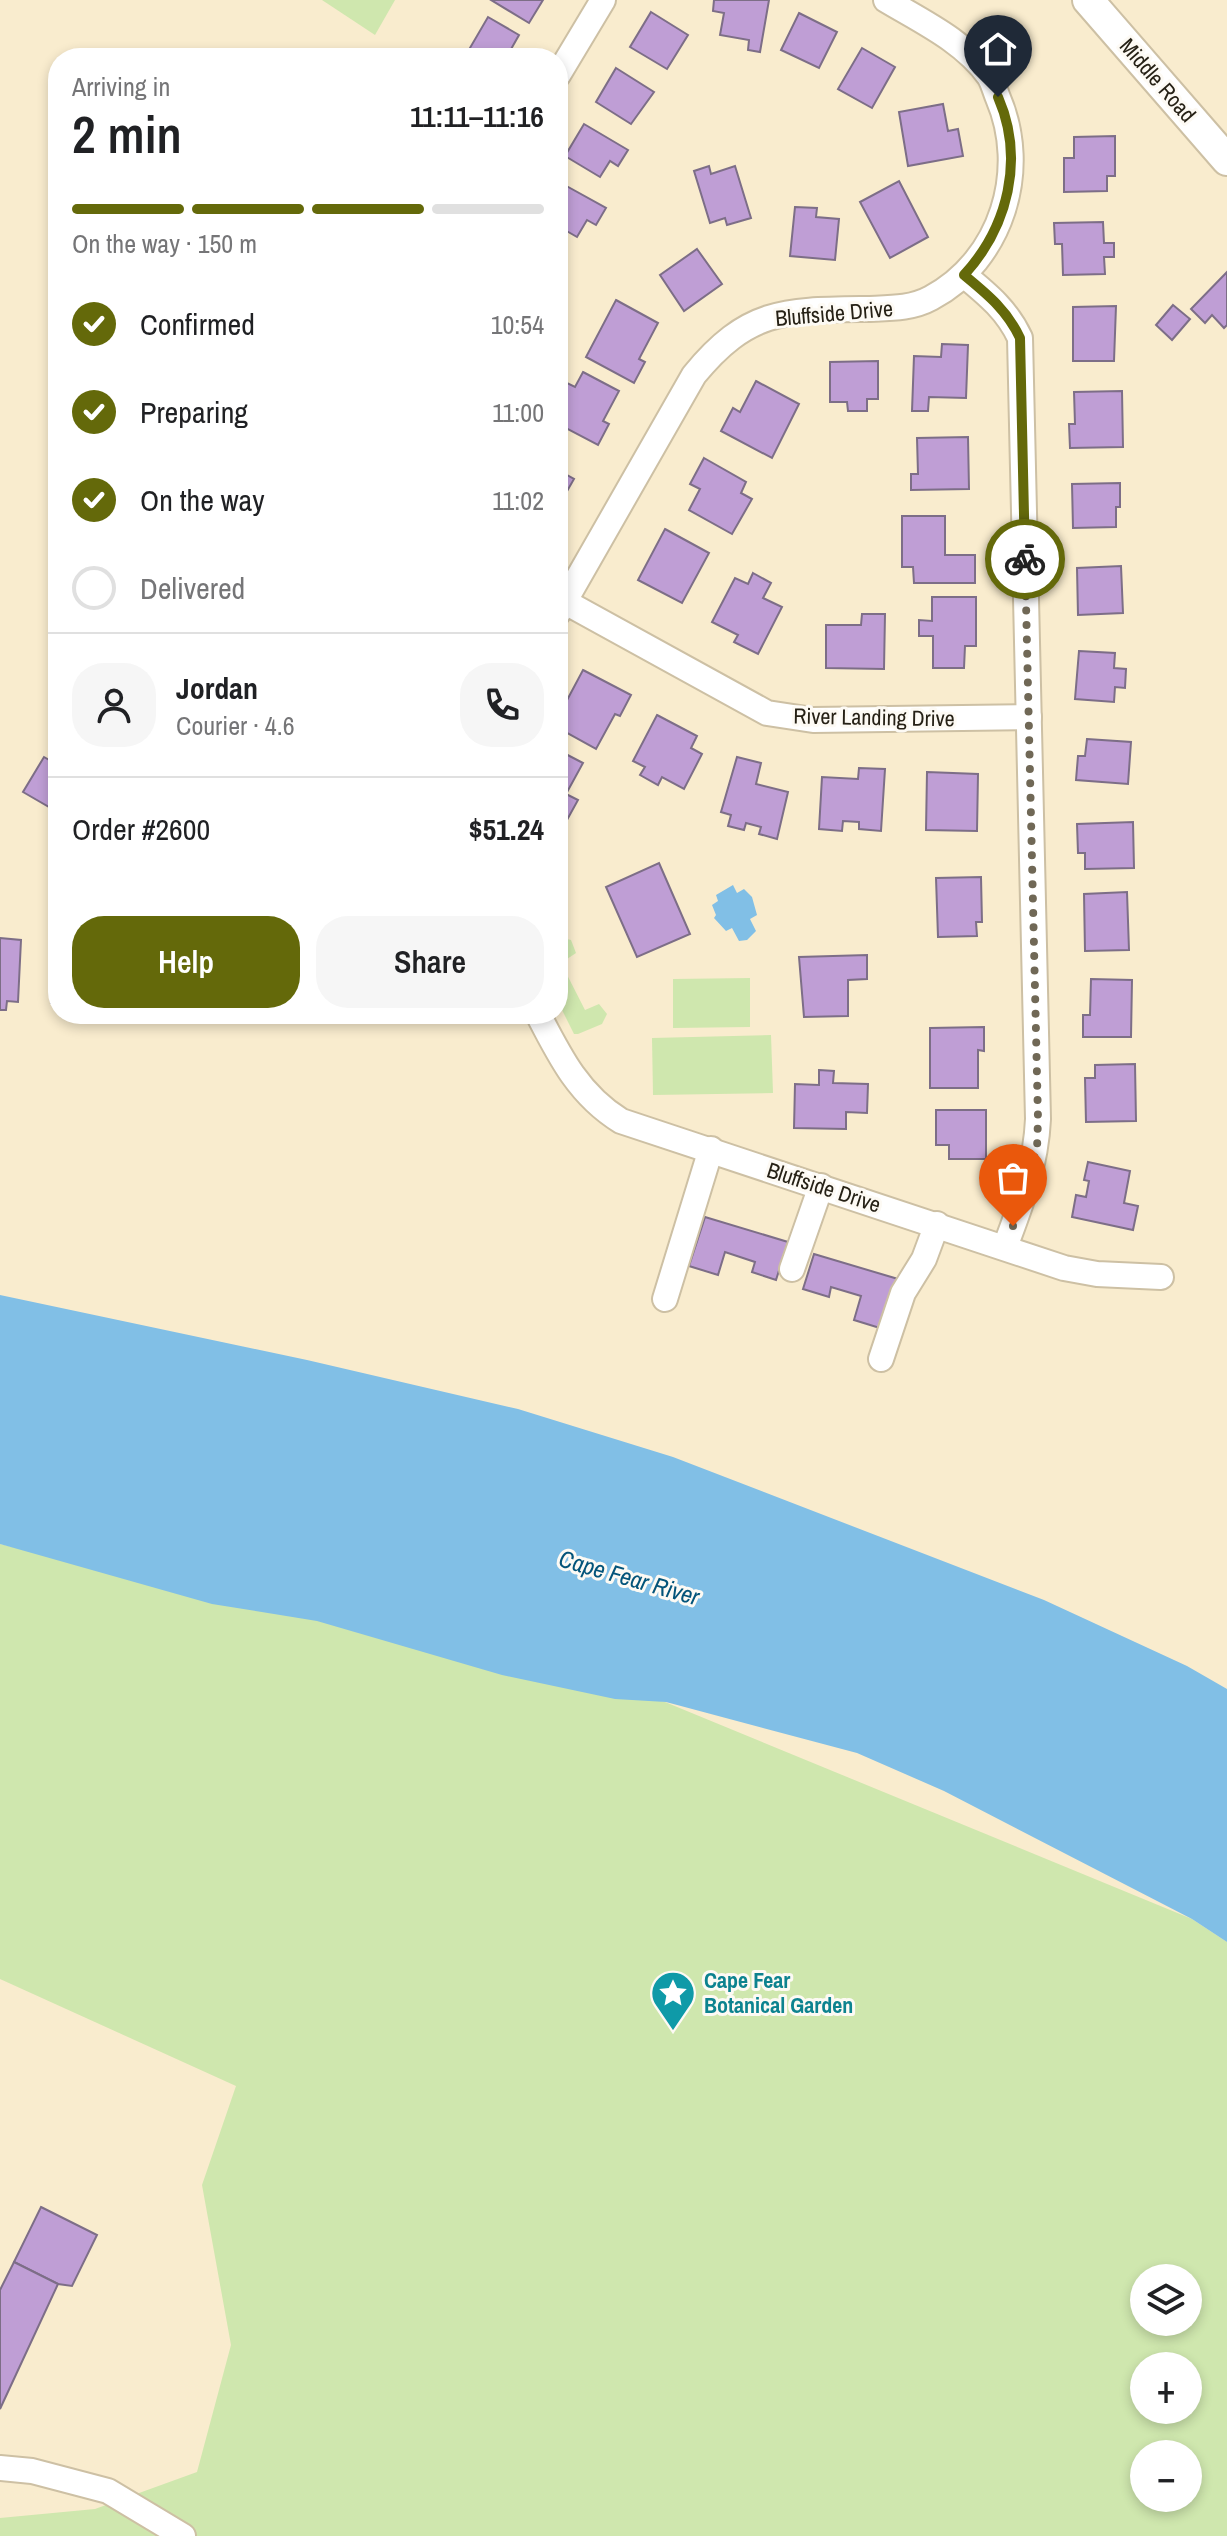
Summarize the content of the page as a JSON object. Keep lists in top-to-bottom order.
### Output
{
  "streets": {
    "main road": ["Middle Road"],
    "street": ["Bluffside Drive", "River Landing Drive"]
  },
  "water": ["Cape Fear River"],
  "places": {
    "place": ["Cape Fear Botanical Garden"]
  },
  "page": {
    "heading": ["2 min", "Arriving in", "11:11–11:16"],
    "panel": [
      "Jordan",
      "Courier · 4.6",
      "Order #2600",
      "$51.24"
    ],
    "bar": "On the way · 150 m",
    "list": [
      ["Confirmed", "10:54"],
      ["Preparing", "11:00"],
      ["On the way", "11:02"],
      "Delivered"
    ],
    "buttons": ["Help", "Share"],
    "map_buttons": ["+", "−"]
  }
}
